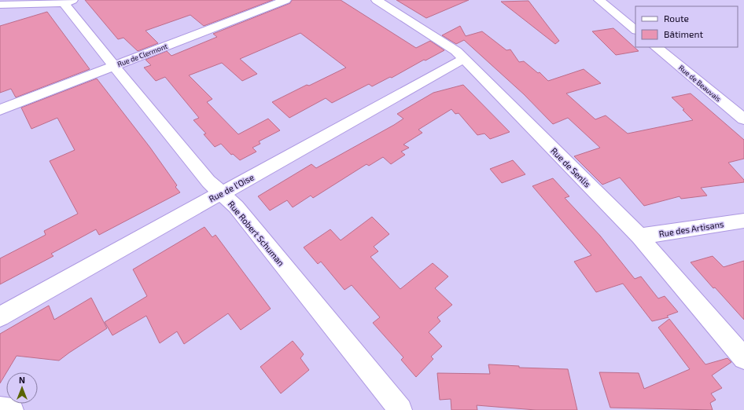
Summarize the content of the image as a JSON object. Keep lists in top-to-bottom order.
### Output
{
  "streets": {
    "street": [
      "Rue de Clermont",
      "Rue de Beauvais",
      "Rue de Senlis",
      "Rue de l'Oise",
      "Rue des Artisans",
      "Rue Robert Schuman"
    ]
  },
  "crossings": [
    ["Rue de Clermont", "Rue Robert Schuman"],
    ["Rue de Senlis", "Rue de l'Oise"],
    ["Rue de Senlis", "Rue des Artisans"],
    ["Rue de l'Oise", "Rue Robert Schuman"]
  ],
  "legend": ["Route", "Bâtiment"],
  "north": "top"
}
